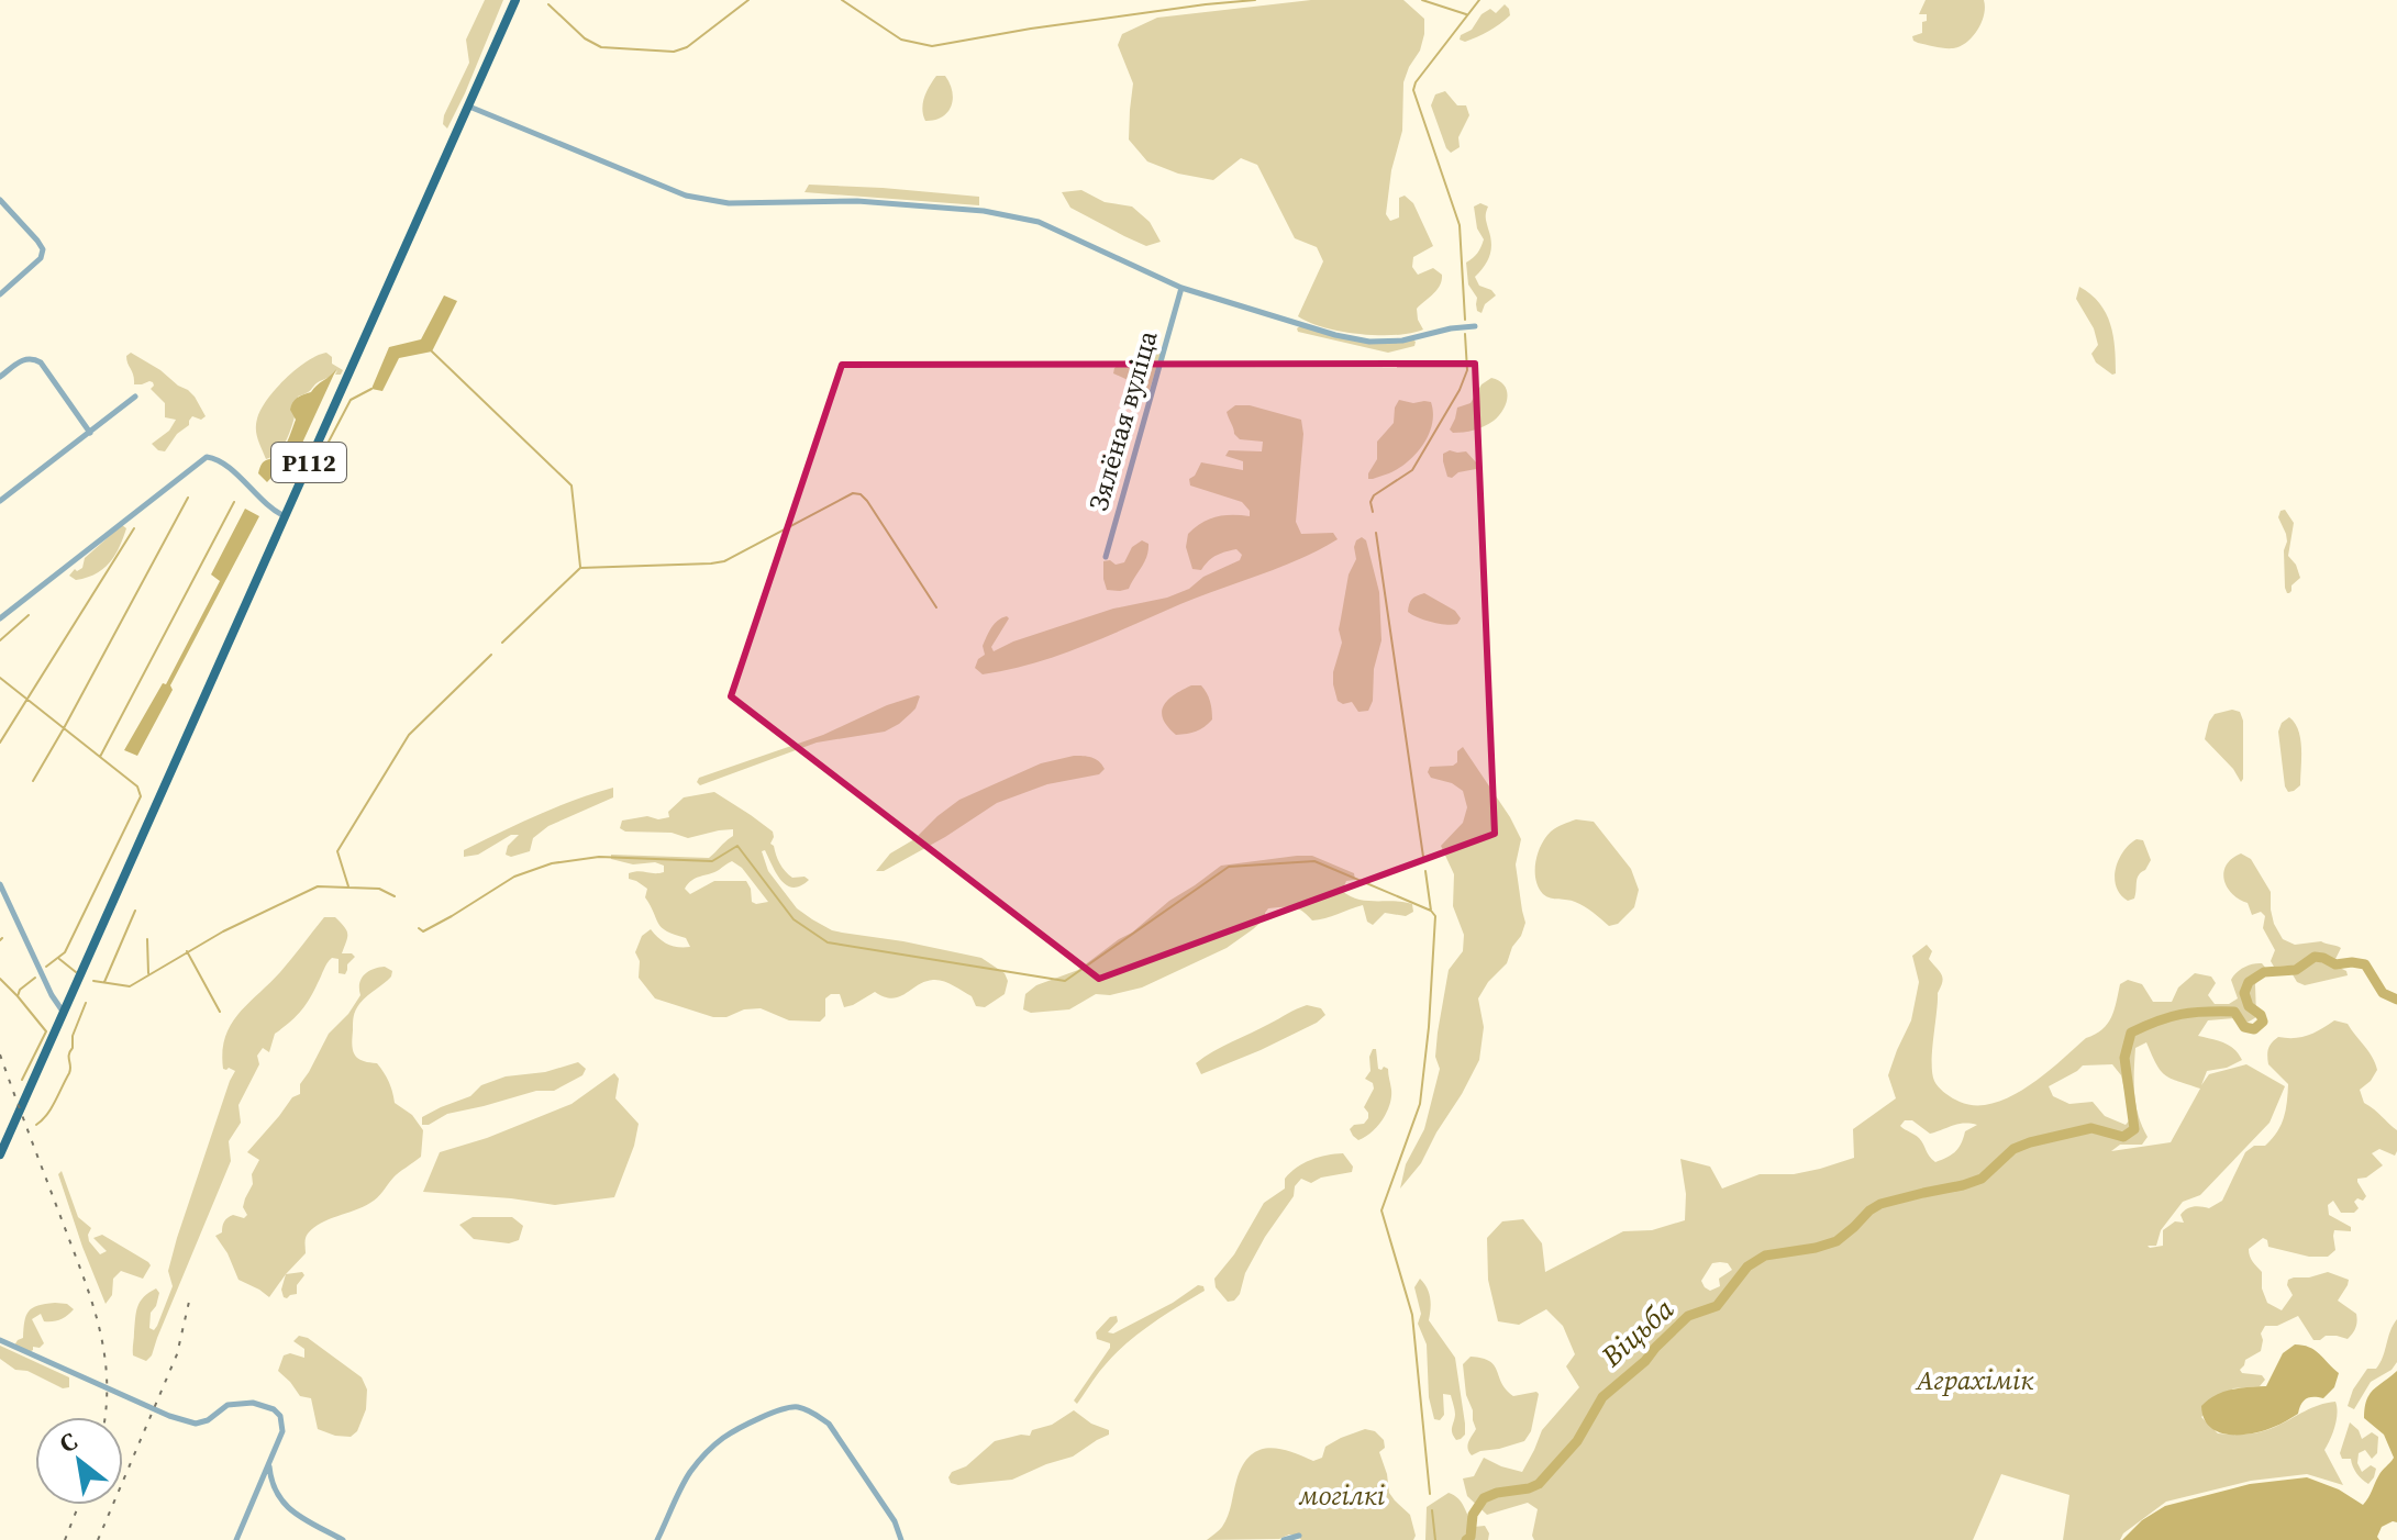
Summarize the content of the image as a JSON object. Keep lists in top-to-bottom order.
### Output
{
  "streets": {
    "main road": ["Р112"],
    "street": ["Зялёная вуліца"]
  },
  "water": ["Віцьба"],
  "parks": ["Аграхімік", "могілкі"],
  "north": "top left"
}
